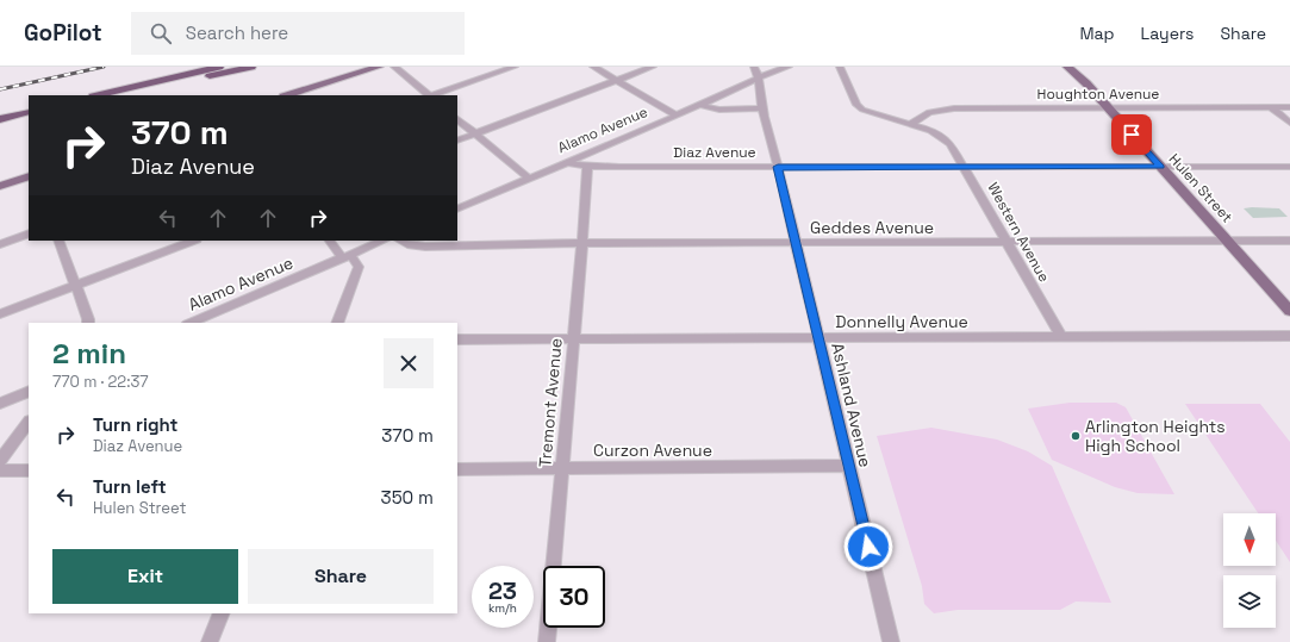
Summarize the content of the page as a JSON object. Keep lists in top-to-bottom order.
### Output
{
  "streets": {
    "main road": ["Hulen Street"],
    "street": [
      "Houghton Avenue",
      "Alamo Avenue",
      "Diaz Avenue",
      "Geddes Avenue",
      "Western Avenue",
      "Donnelly Avenue",
      "Tremont Avenue",
      "Ashland Avenue",
      "Curzon Avenue"
    ]
  },
  "crossings": [
    ["Houghton Avenue", "Hulen Street"],
    ["Houghton Avenue", "Western Avenue"],
    ["Alamo Avenue", "Diaz Avenue"],
    ["Alamo Avenue", "Ashland Avenue"],
    ["Diaz Avenue", "Hulen Street"],
    ["Diaz Avenue", "Western Avenue"],
    ["Diaz Avenue", "Tremont Avenue"],
    ["Diaz Avenue", "Ashland Avenue"],
    ["Hulen Street", "Geddes Avenue"],
    ["Geddes Avenue", "Western Avenue"],
    ["Geddes Avenue", "Tremont Avenue"],
    ["Geddes Avenue", "Ashland Avenue"],
    ["Western Avenue", "Donnelly Avenue"],
    ["Donnelly Avenue", "Tremont Avenue"],
    ["Donnelly Avenue", "Ashland Avenue"],
    ["Tremont Avenue", "Curzon Avenue"],
    ["Ashland Avenue", "Curzon Avenue"]
  ],
  "places": ["Arlington Heights High School"],
  "north": "bottom",
  "page": {
    "header": "GoPilot",
    "search": "Search here",
    "nav": ["Map", "Layers", "Share"],
    "turn": ["370 m", "Diaz Avenue"],
    "heading": ["2 min", "770 m · 22:37"],
    "list": [
      {
        "name": "Turn right",
        "note": "Diaz Avenue",
        "value": "370 m"
      },
      {
        "name": "Turn left",
        "note": "Hulen Street",
        "value": "350 m"
      }
    ],
    "buttons": ["Exit", "Share"],
    "speed": "23 km/h",
    "limit": "30"
  }
}
